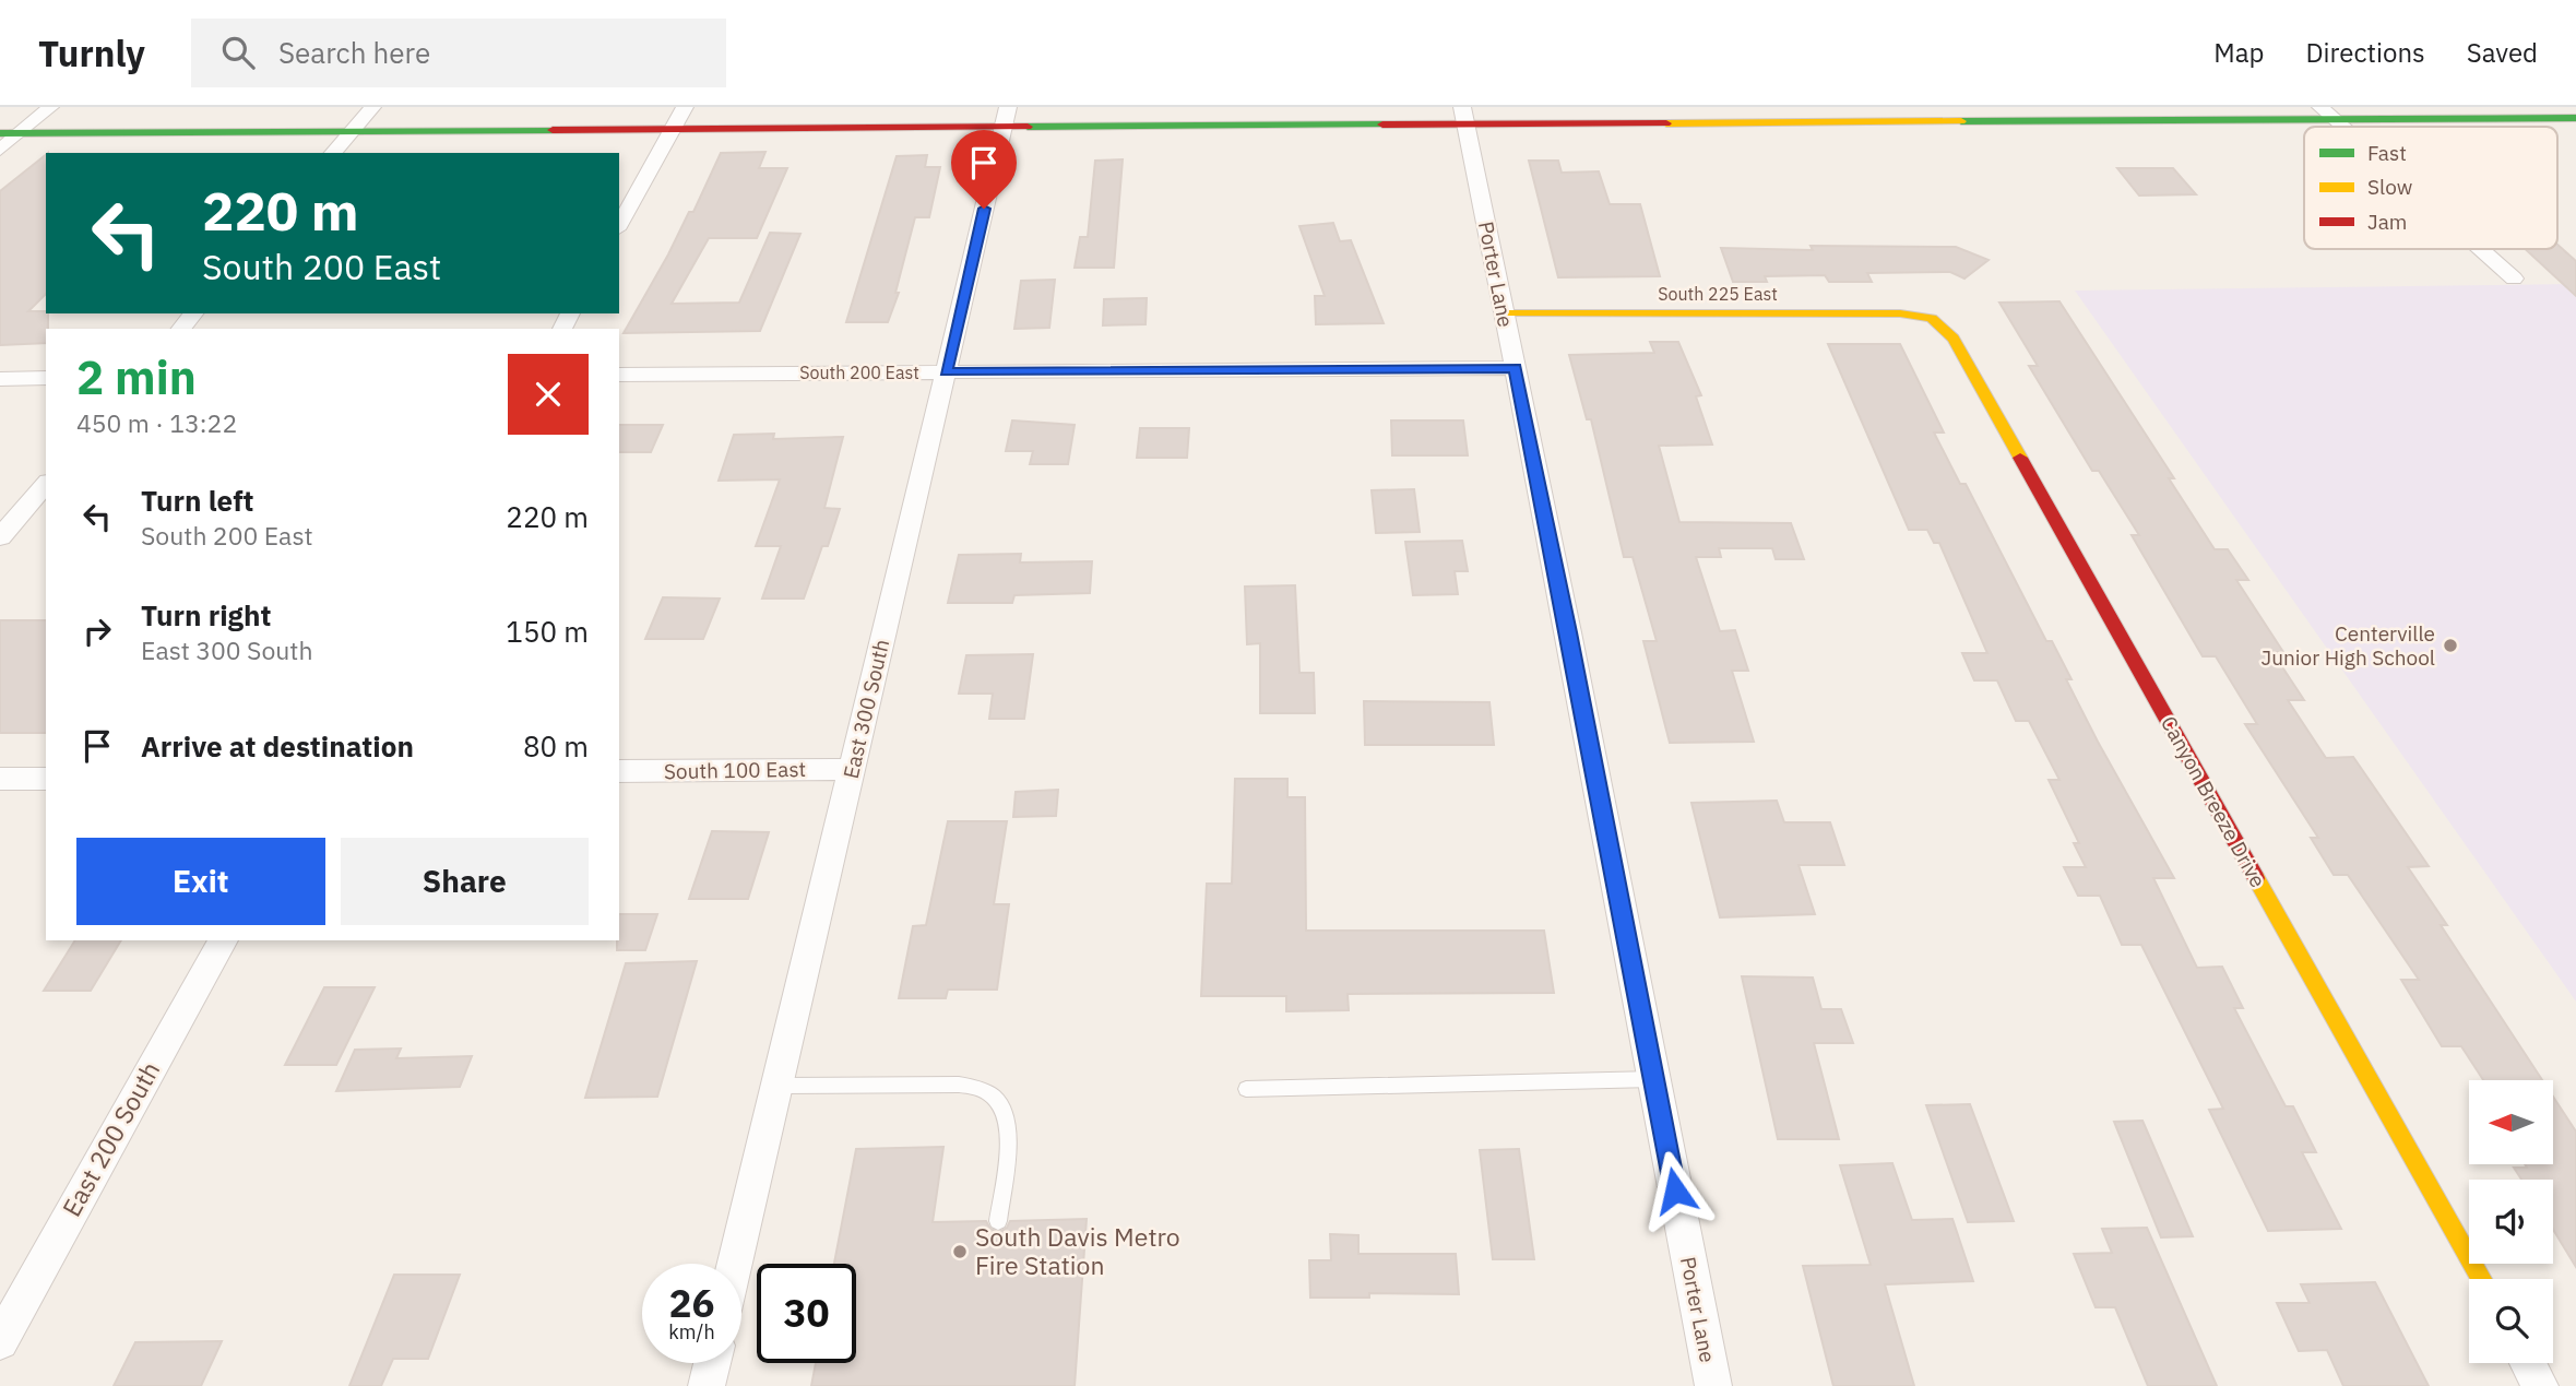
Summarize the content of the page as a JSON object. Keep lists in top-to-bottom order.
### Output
{
  "streets": {
    "street": [
      "Porter Lane",
      "South 225 East",
      "South 200 East",
      "East 300 South",
      "South 100 East",
      "Canyon Breeze Drive",
      "East 200 South"
    ]
  },
  "crossings": [
    ["Porter Lane", "South 225 East"],
    ["Porter Lane", "South 200 East"],
    ["South 225 East", "Canyon Breeze Drive"],
    ["South 200 East", "East 300 South"],
    ["East 300 South", "South 100 East"]
  ],
  "places": ["Centerville Junior High School", "South Davis Metro Fire Station"],
  "legend": ["Fast", "Slow", "Jam"],
  "north": "left",
  "page": {
    "header": "Turnly",
    "search": "Search here",
    "nav": ["Map", "Directions", "Saved"],
    "turn": ["220 m", "South 200 East"],
    "heading": ["2 min", "450 m · 13:22"],
    "list": [
      {
        "name": "Turn left",
        "note": "South 200 East",
        "value": "220 m"
      },
      {
        "name": "Turn right",
        "note": "East 300 South",
        "value": "150 m"
      },
      {
        "name": "Arrive at destination",
        "value": "80 m"
      }
    ],
    "buttons": ["Exit", "Share"],
    "speed": "26 km/h",
    "limit": "30"
  }
}
